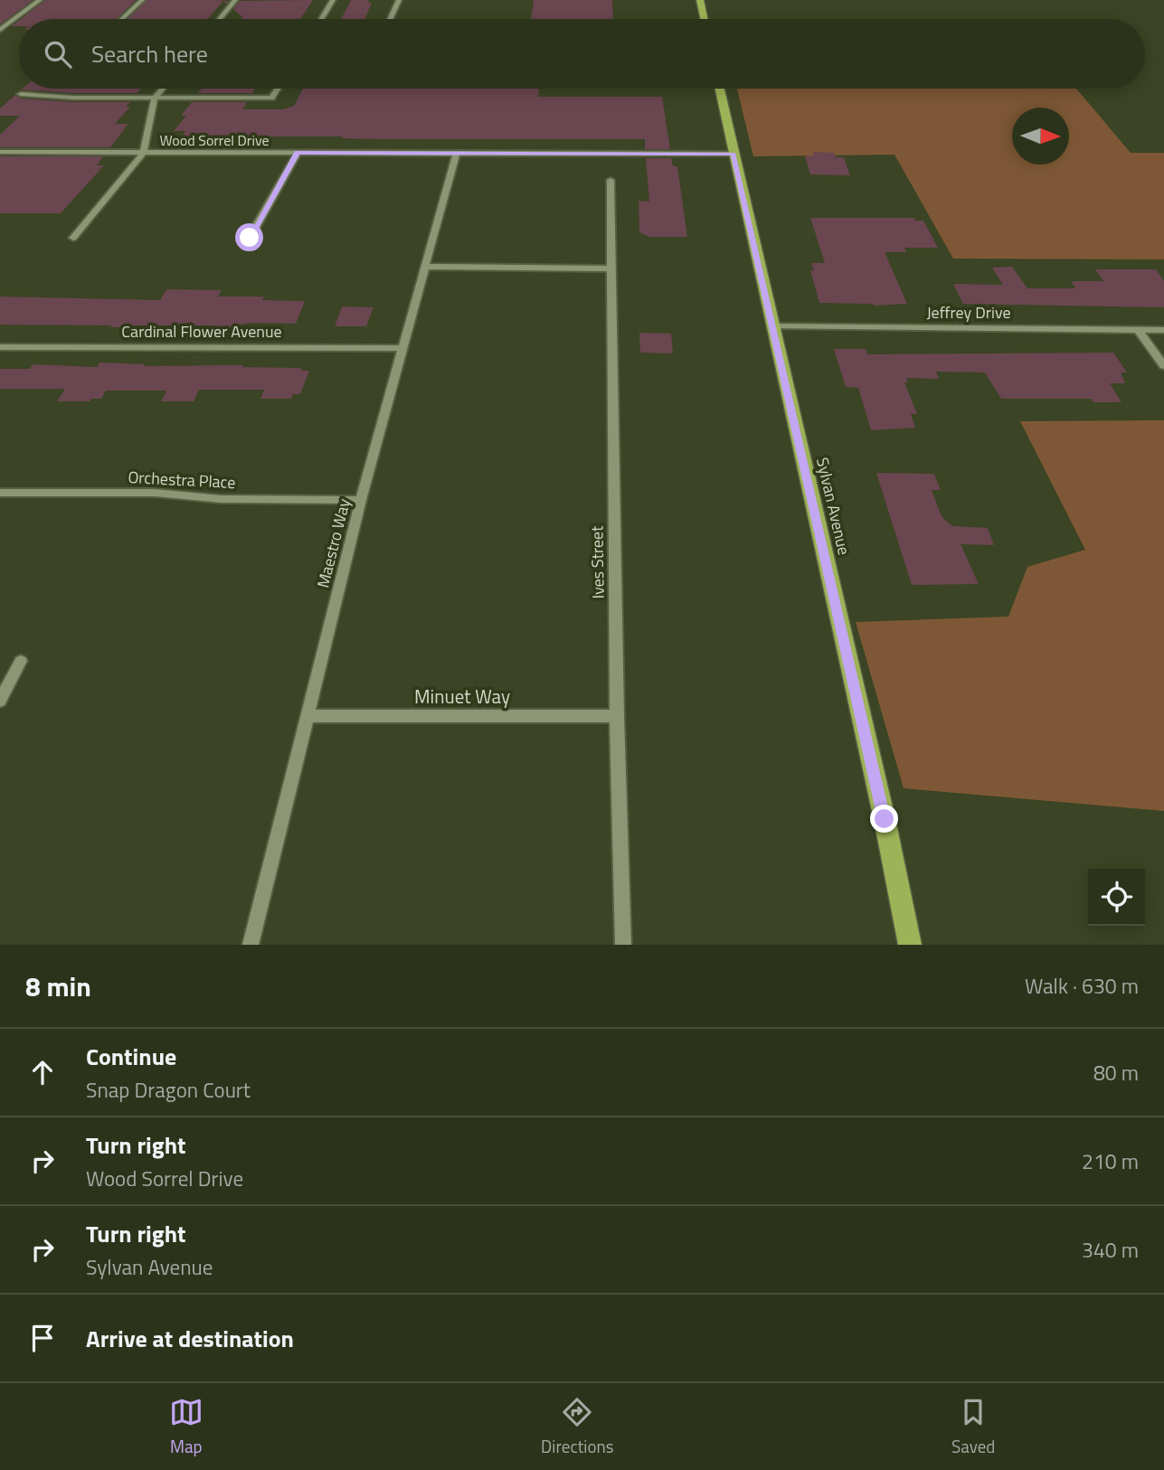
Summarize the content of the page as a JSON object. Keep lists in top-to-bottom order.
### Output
{
  "streets": {
    "main road": ["Sylvan Avenue"],
    "street": [
      "Wood Sorrel Drive",
      "Jeffrey Drive",
      "Cardinal Flower Avenue",
      "Orchestra Place",
      "Maestro Way",
      "Ives Street",
      "Minuet Way"
    ]
  },
  "crossings": [
    ["Wood Sorrel Drive", "Sylvan Avenue"],
    ["Wood Sorrel Drive", "Maestro Way"],
    ["Jeffrey Drive", "Sylvan Avenue"],
    ["Cardinal Flower Avenue", "Maestro Way"],
    ["Orchestra Place", "Maestro Way"],
    ["Maestro Way", "Minuet Way"],
    ["Ives Street", "Minuet Way"]
  ],
  "north": "right",
  "page": {
    "search": "Search here",
    "heading": ["8 min", "Walk · 630 m"],
    "list": [
      ["Continue", "Snap Dragon Court", "80 m"],
      ["Turn right", "Wood Sorrel Drive", "210 m"],
      ["Turn right", "Sylvan Avenue", "340 m"],
      "Arrive at destination"
    ],
    "nav": ["Map", "Directions", "Saved"]
  }
}
